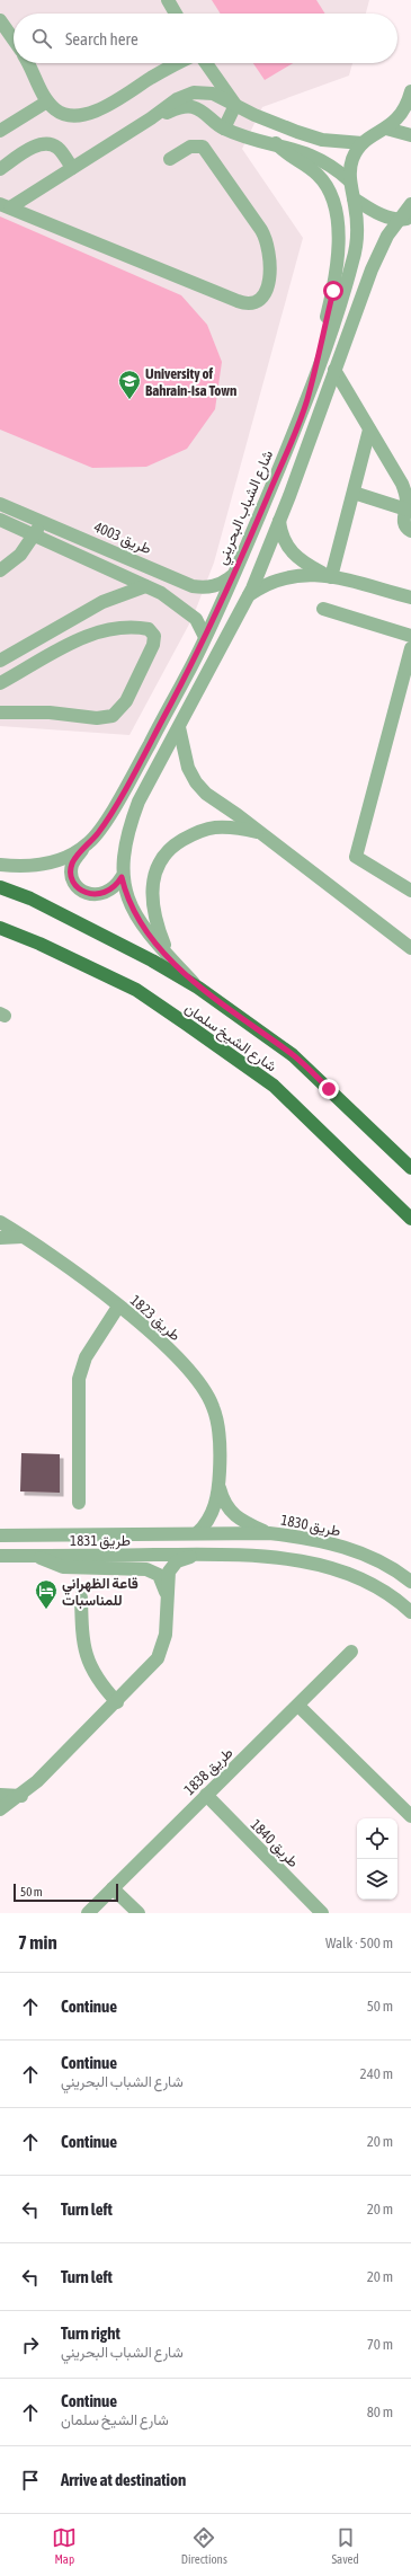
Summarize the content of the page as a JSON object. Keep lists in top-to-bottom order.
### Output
{
  "streets": {
    "main road": ["شارع الشيخ سلمان"],
    "street": [
      "شارع الشباب البحريني",
      "طريق 4003",
      "طريق 1823",
      "طريق 1830",
      "طريق 1831",
      "طريق 1838",
      "طريق 1840"
    ]
  },
  "crossings": [
    ["شارع الشباب البحريني", "طريق 4003"],
    ["طريق 1823", "طريق 1830"],
    ["طريق 1823", "طريق 1831"],
    ["طريق 1830", "طريق 1831"],
    ["طريق 1838", "طريق 1840"]
  ],
  "places": {
    "school or university": ["University of Bahrain-Isa Town"],
    "hotel": ["قاعة الظهراني للمناسبات"]
  },
  "scale_bar": "50 m",
  "page": {
    "search": "Search here",
    "scale": "50 m",
    "heading": ["7 min", "Walk · 500 m"],
    "list": [
      ["Continue", "50 m"],
      ["Continue", "شارع الشباب البحريني", "240 m"],
      ["Continue", "20 m"],
      ["Turn left", "20 m"],
      ["Turn left", "20 m"],
      ["Turn right", "شارع الشباب البحريني", "70 m"],
      ["Continue", "شارع الشيخ سلمان", "80 m"],
      "Arrive at destination"
    ],
    "nav": ["Map", "Directions", "Saved"]
  }
}
